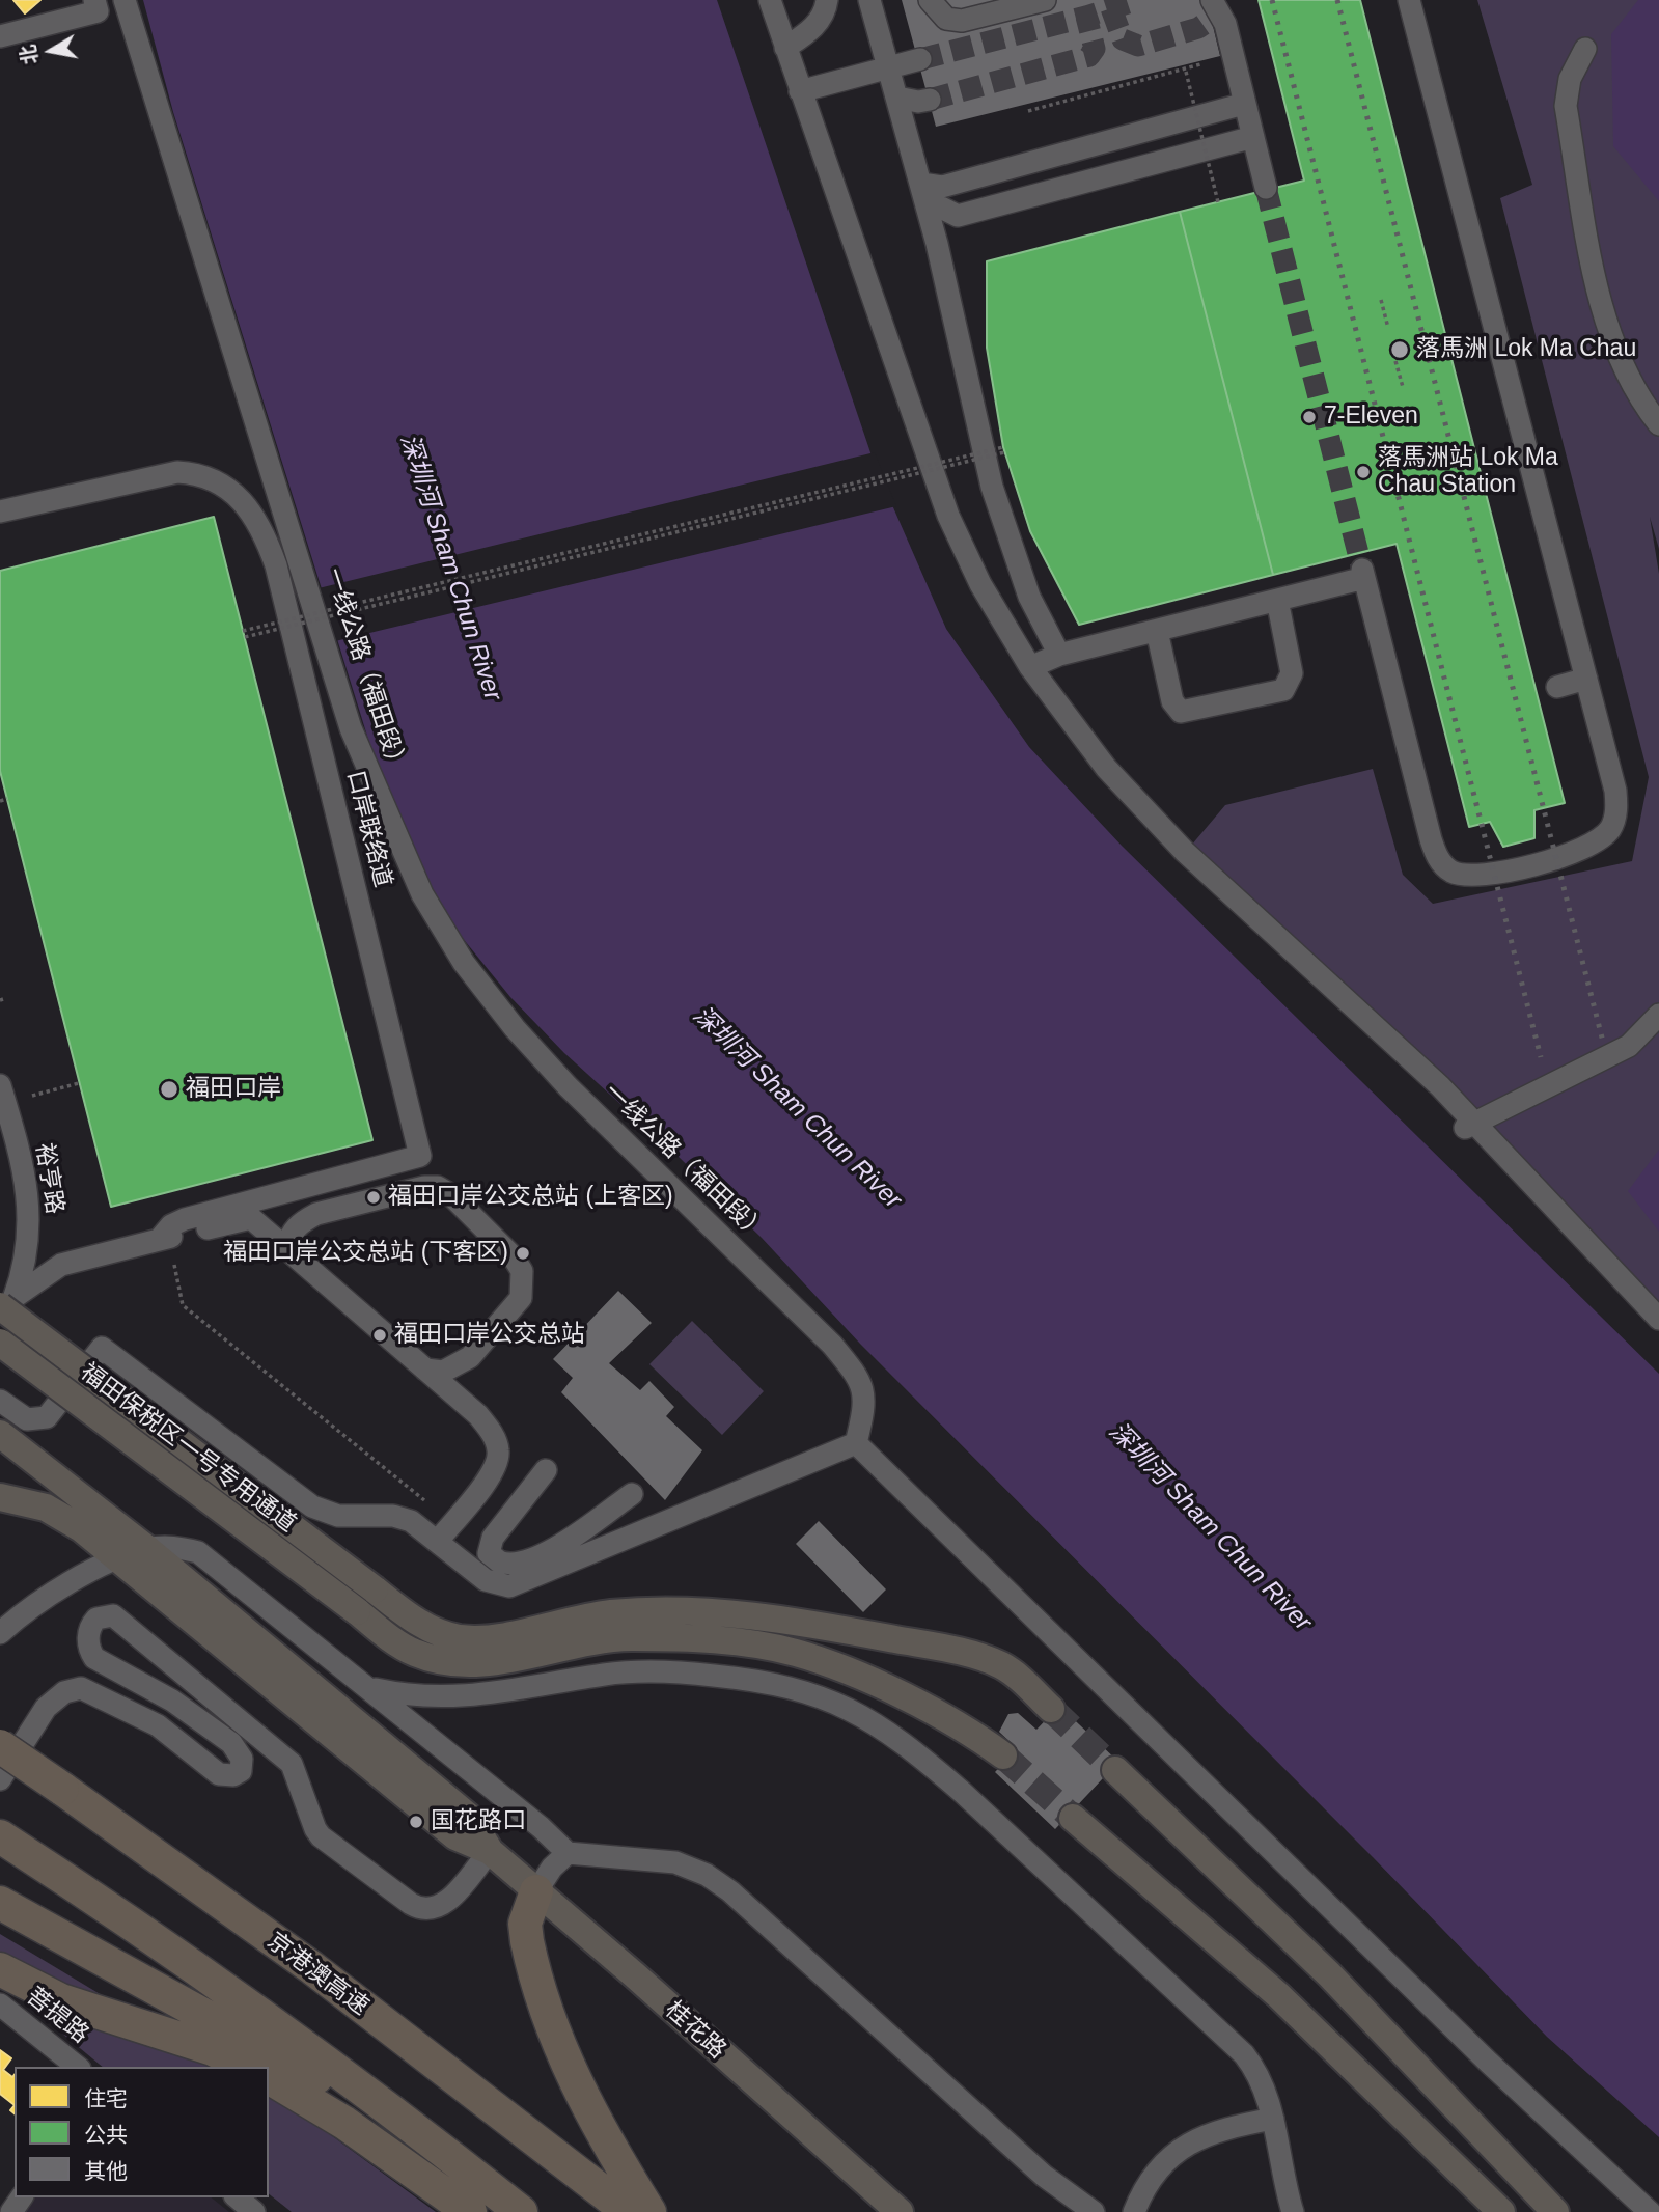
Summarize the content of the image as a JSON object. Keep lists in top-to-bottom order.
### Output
{
  "streets": {
    "highway": ["京港澳高速"],
    "main road": ["福田保税区一号专用通道", "桂花路"],
    "street": [
      "一线公路（福田段）",
      "口岸联络道",
      "裕亨路",
      "菩提路"
    ]
  },
  "crossings": [
    ["裕亨路", "福田保税区一号专用通道"]
  ],
  "water": ["深圳河 Sham Chun River"],
  "places": [
    "落馬洲 Lok Ma Chau",
    "7-Eleven",
    "落馬洲站 Lok Ma Chau Station",
    "福田口岸",
    "福田口岸公交总站 (上客区)",
    "福田口岸公交总站 (下客区)",
    "福田口岸公交总站",
    "国花路口"
  ],
  "legend": ["住宅", "公共", "其他"],
  "north": "left"
}
